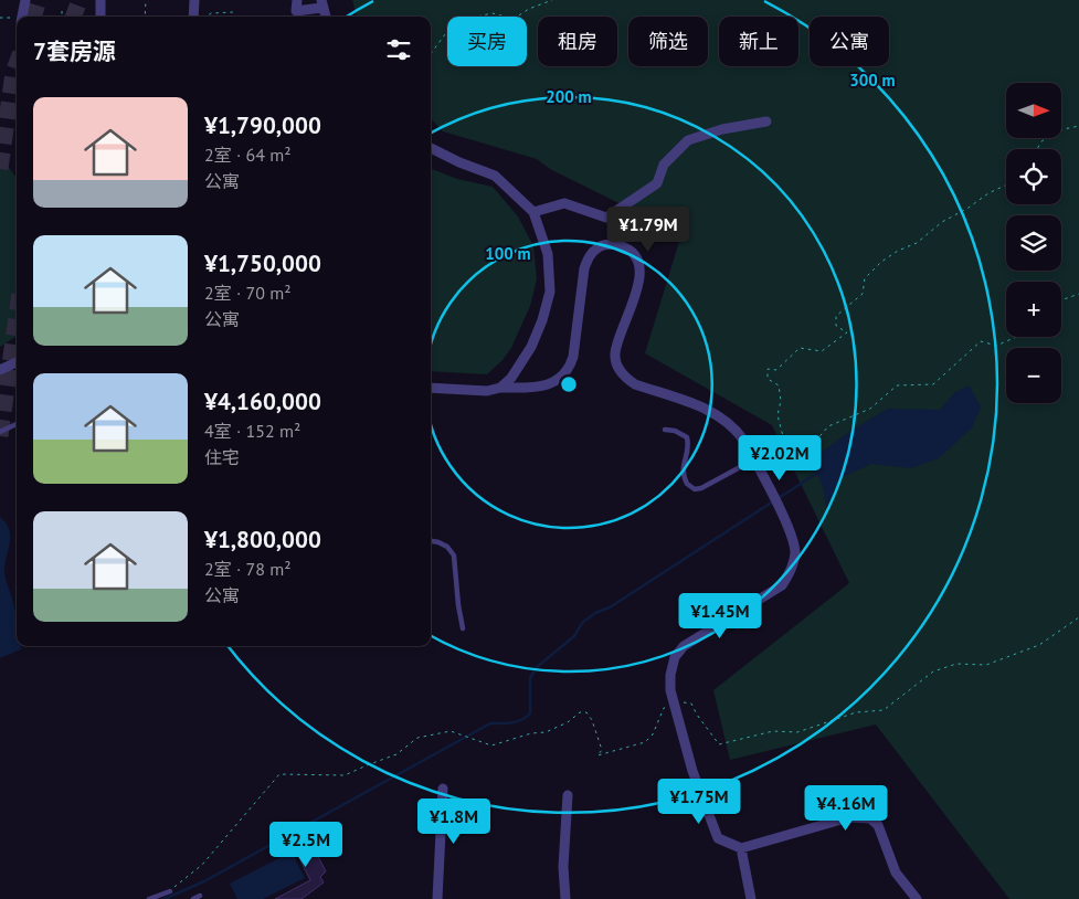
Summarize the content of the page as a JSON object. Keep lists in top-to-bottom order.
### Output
{
  "north": "right",
  "page": {
    "chip": [
      "买房",
      "租房",
      "筛选",
      "新上",
      "公寓"
    ],
    "heading": "7套房源",
    "map_buttons": ["+", "−"],
    "list": [
      {
        "name": "¥1,790,000",
        "note": "2室 · 64 m² · 公寓"
      },
      {
        "name": "¥1,750,000",
        "note": "2室 · 70 m² · 公寓"
      },
      {
        "name": "¥4,160,000",
        "note": "4室 · 152 m² · 住宅"
      },
      {
        "name": "¥1,800,000",
        "note": "2室 · 78 m² · 公寓"
      }
    ],
    "price": [
      "¥1.79M",
      "¥2.02M",
      "¥1.45M",
      "¥1.75M",
      "¥4.16M",
      "¥1.8M",
      "¥2.5M"
    ]
  },
  "rings": ["300 m", "200 m", "100 m"]
}
